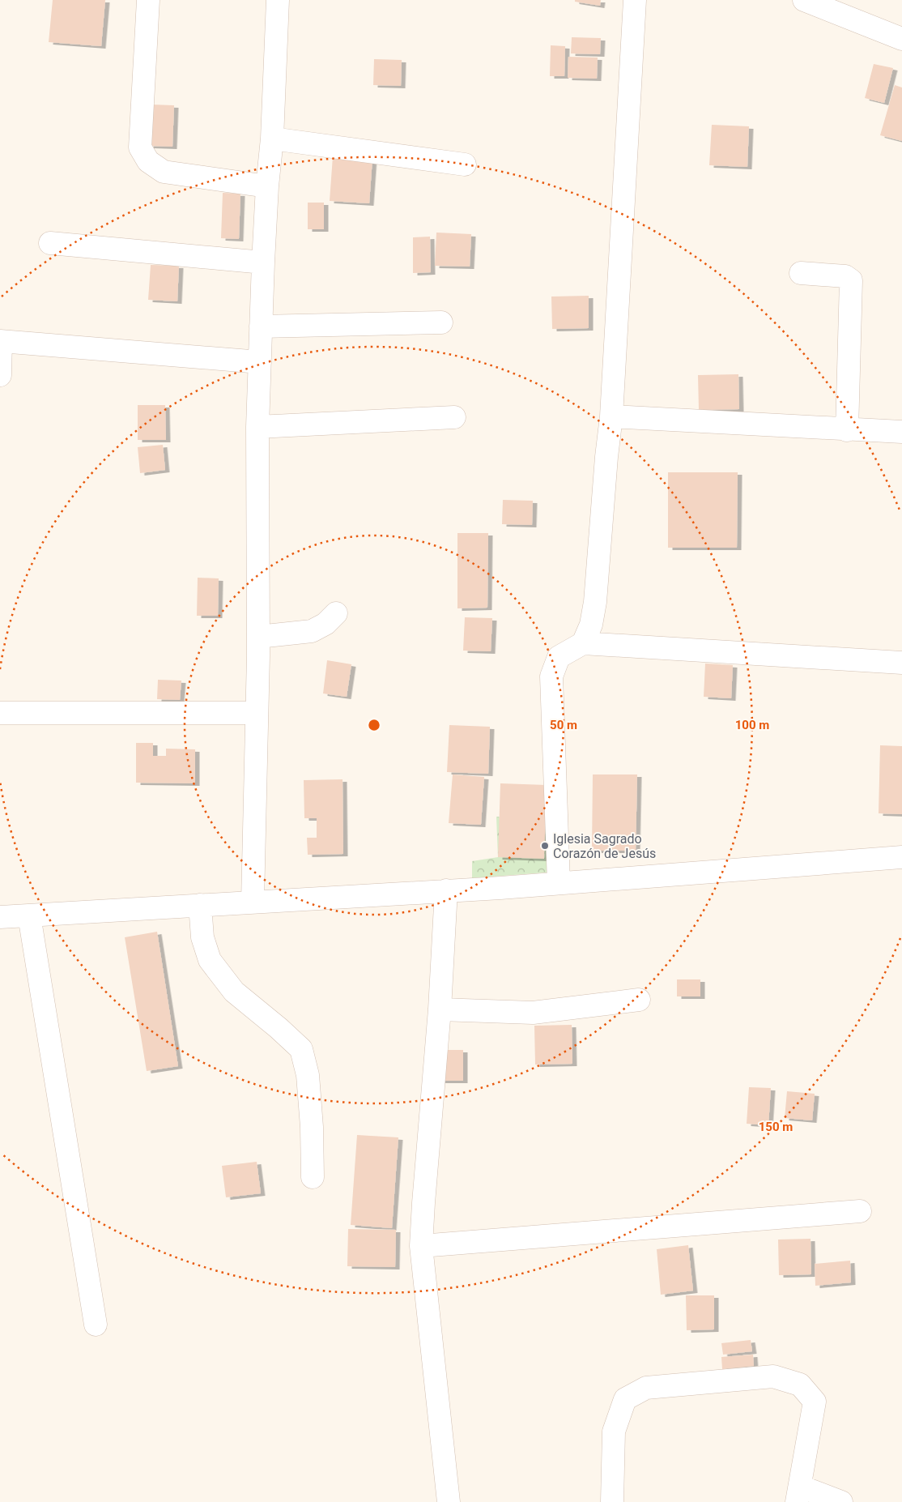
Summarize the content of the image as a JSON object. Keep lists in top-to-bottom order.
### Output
{
  "places": ["Iglesia Sagrado Corazón de Jesús"],
  "rings": ["50 m", "100 m", "150 m"]
}
